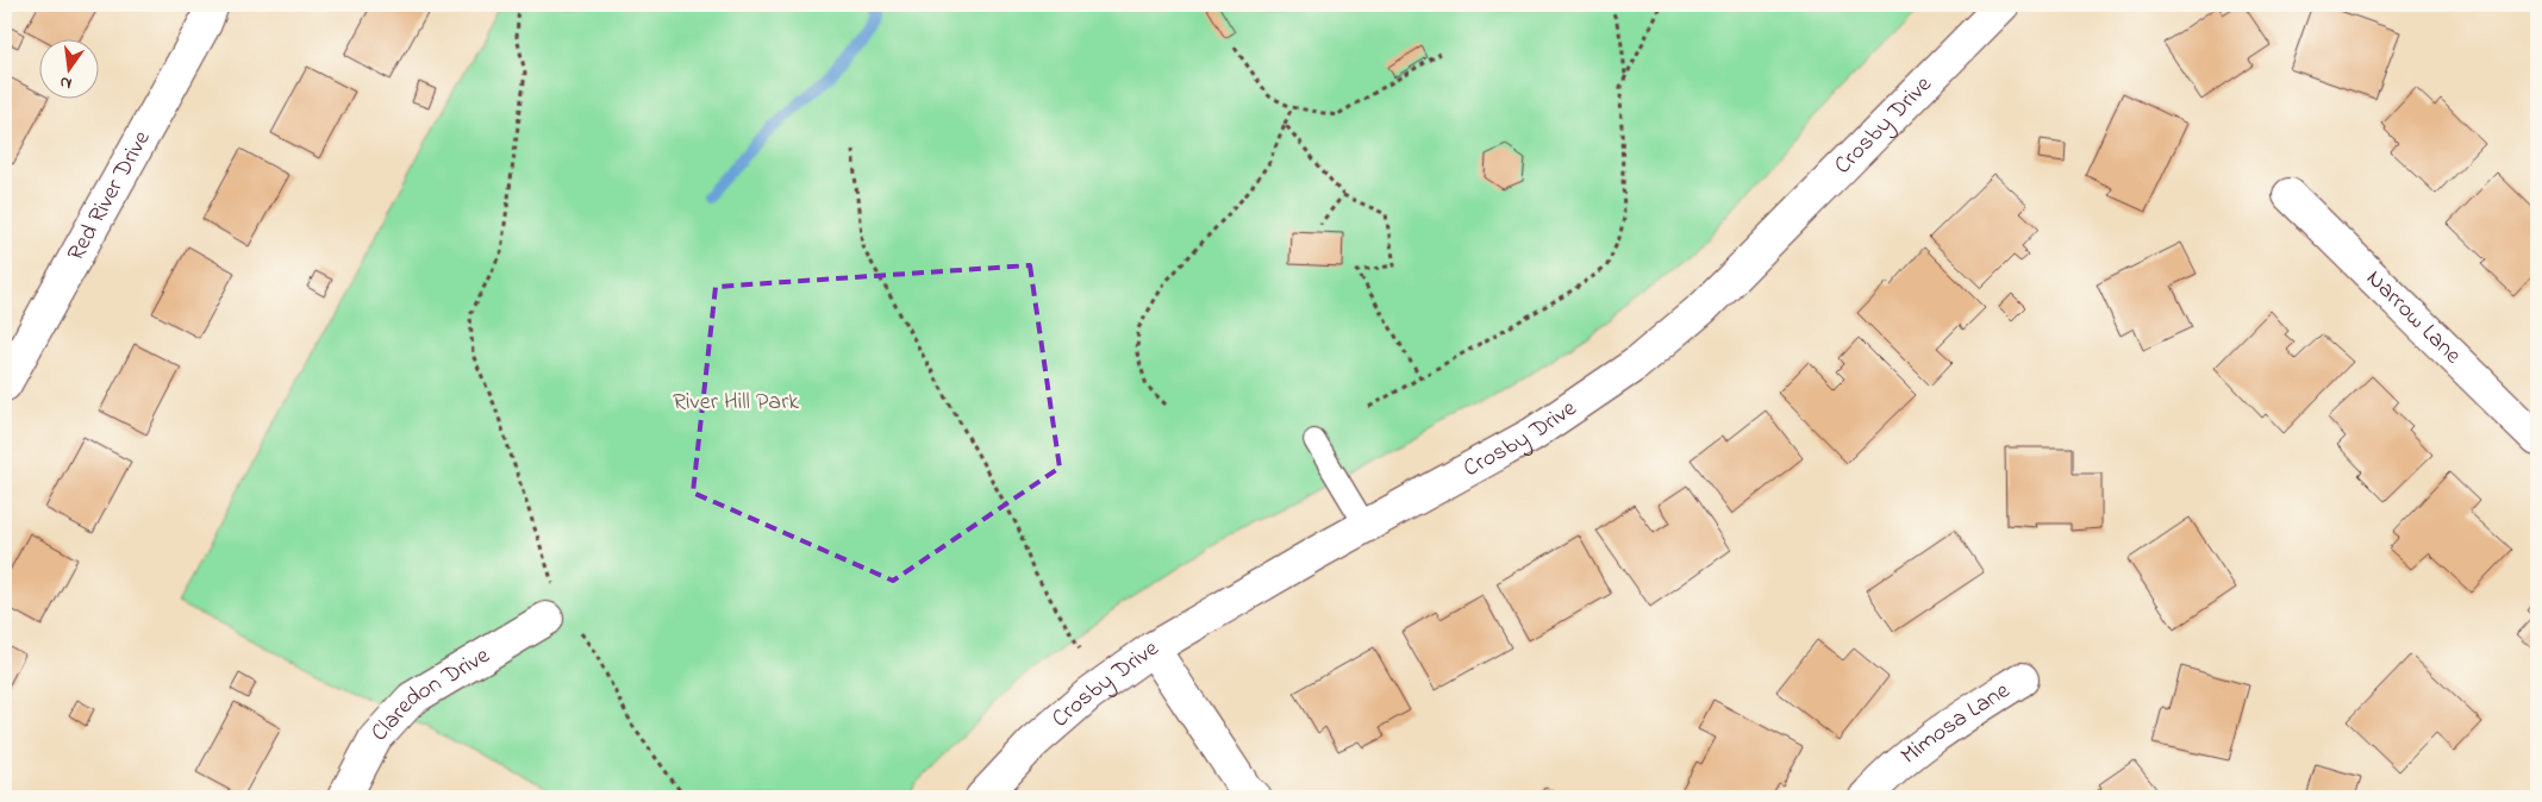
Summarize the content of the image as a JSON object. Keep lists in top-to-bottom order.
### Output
{
  "streets": {
    "street": [
      "Crosby Drive",
      "Red River Drive",
      "Narrow Lane",
      "Claredon Drive",
      "Mimosa Lane"
    ]
  },
  "parks": ["River Hill Park"],
  "north": "bottom"
}
